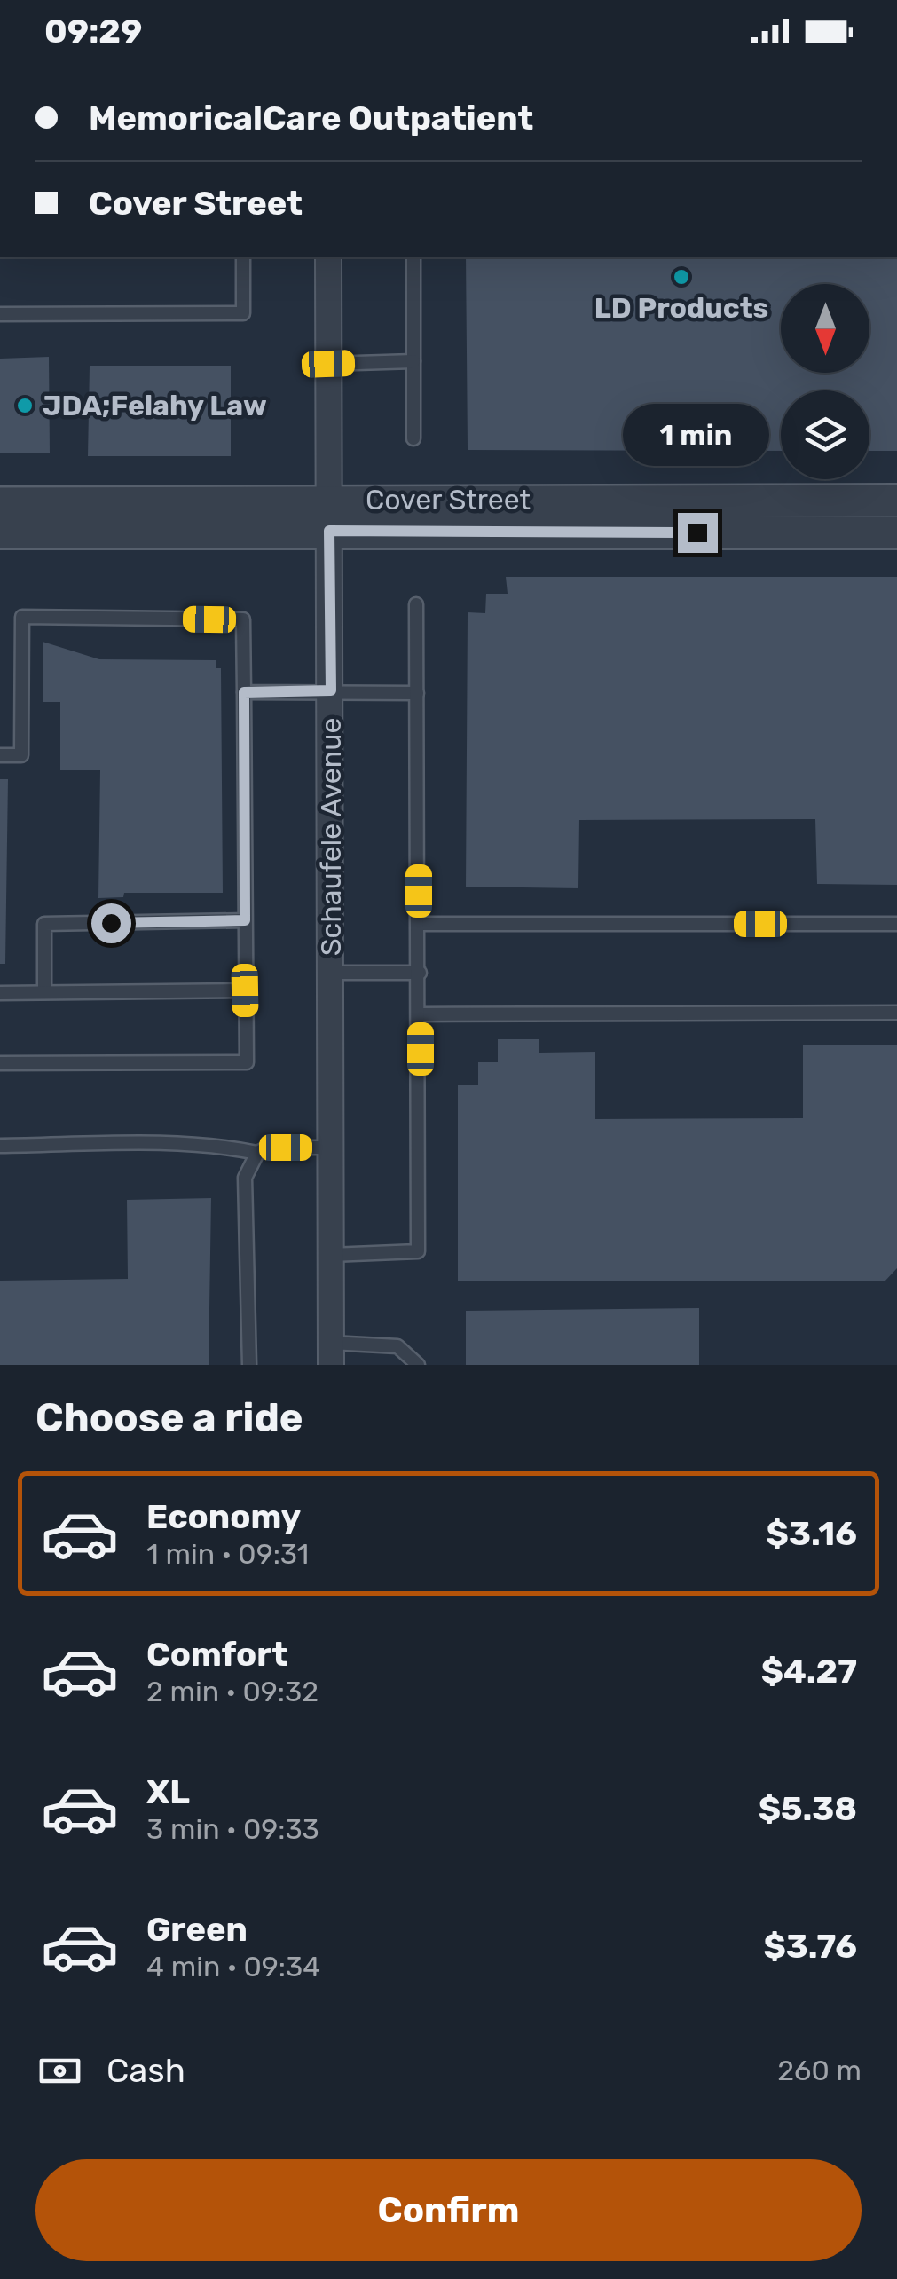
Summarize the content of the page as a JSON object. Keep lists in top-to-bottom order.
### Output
{
  "streets": {
    "street": ["Cover Street", "Schaufele Avenue"]
  },
  "crossings": [
    ["Cover Street", "Schaufele Avenue"]
  ],
  "places": ["LD Products", "JDA;Felahy Law"],
  "north": "bottom",
  "page": {
    "status": "09:29",
    "banner": ["MemoricalCare Outpatient", "Cover Street"],
    "bubble": "1 min",
    "heading": "Choose a ride",
    "list": [
      {
        "name": "Economy",
        "note": "1 min · 09:31",
        "value": "$3.16"
      },
      {
        "name": "Comfort",
        "note": "2 min · 09:32",
        "value": "$4.27"
      },
      {
        "name": "XL",
        "note": "3 min · 09:33",
        "value": "$5.38"
      },
      {
        "name": "Green",
        "note": "4 min · 09:34",
        "value": "$3.76"
      }
    ],
    "pay": ["Cash", "260 m"],
    "buttons": "Confirm"
  }
}
